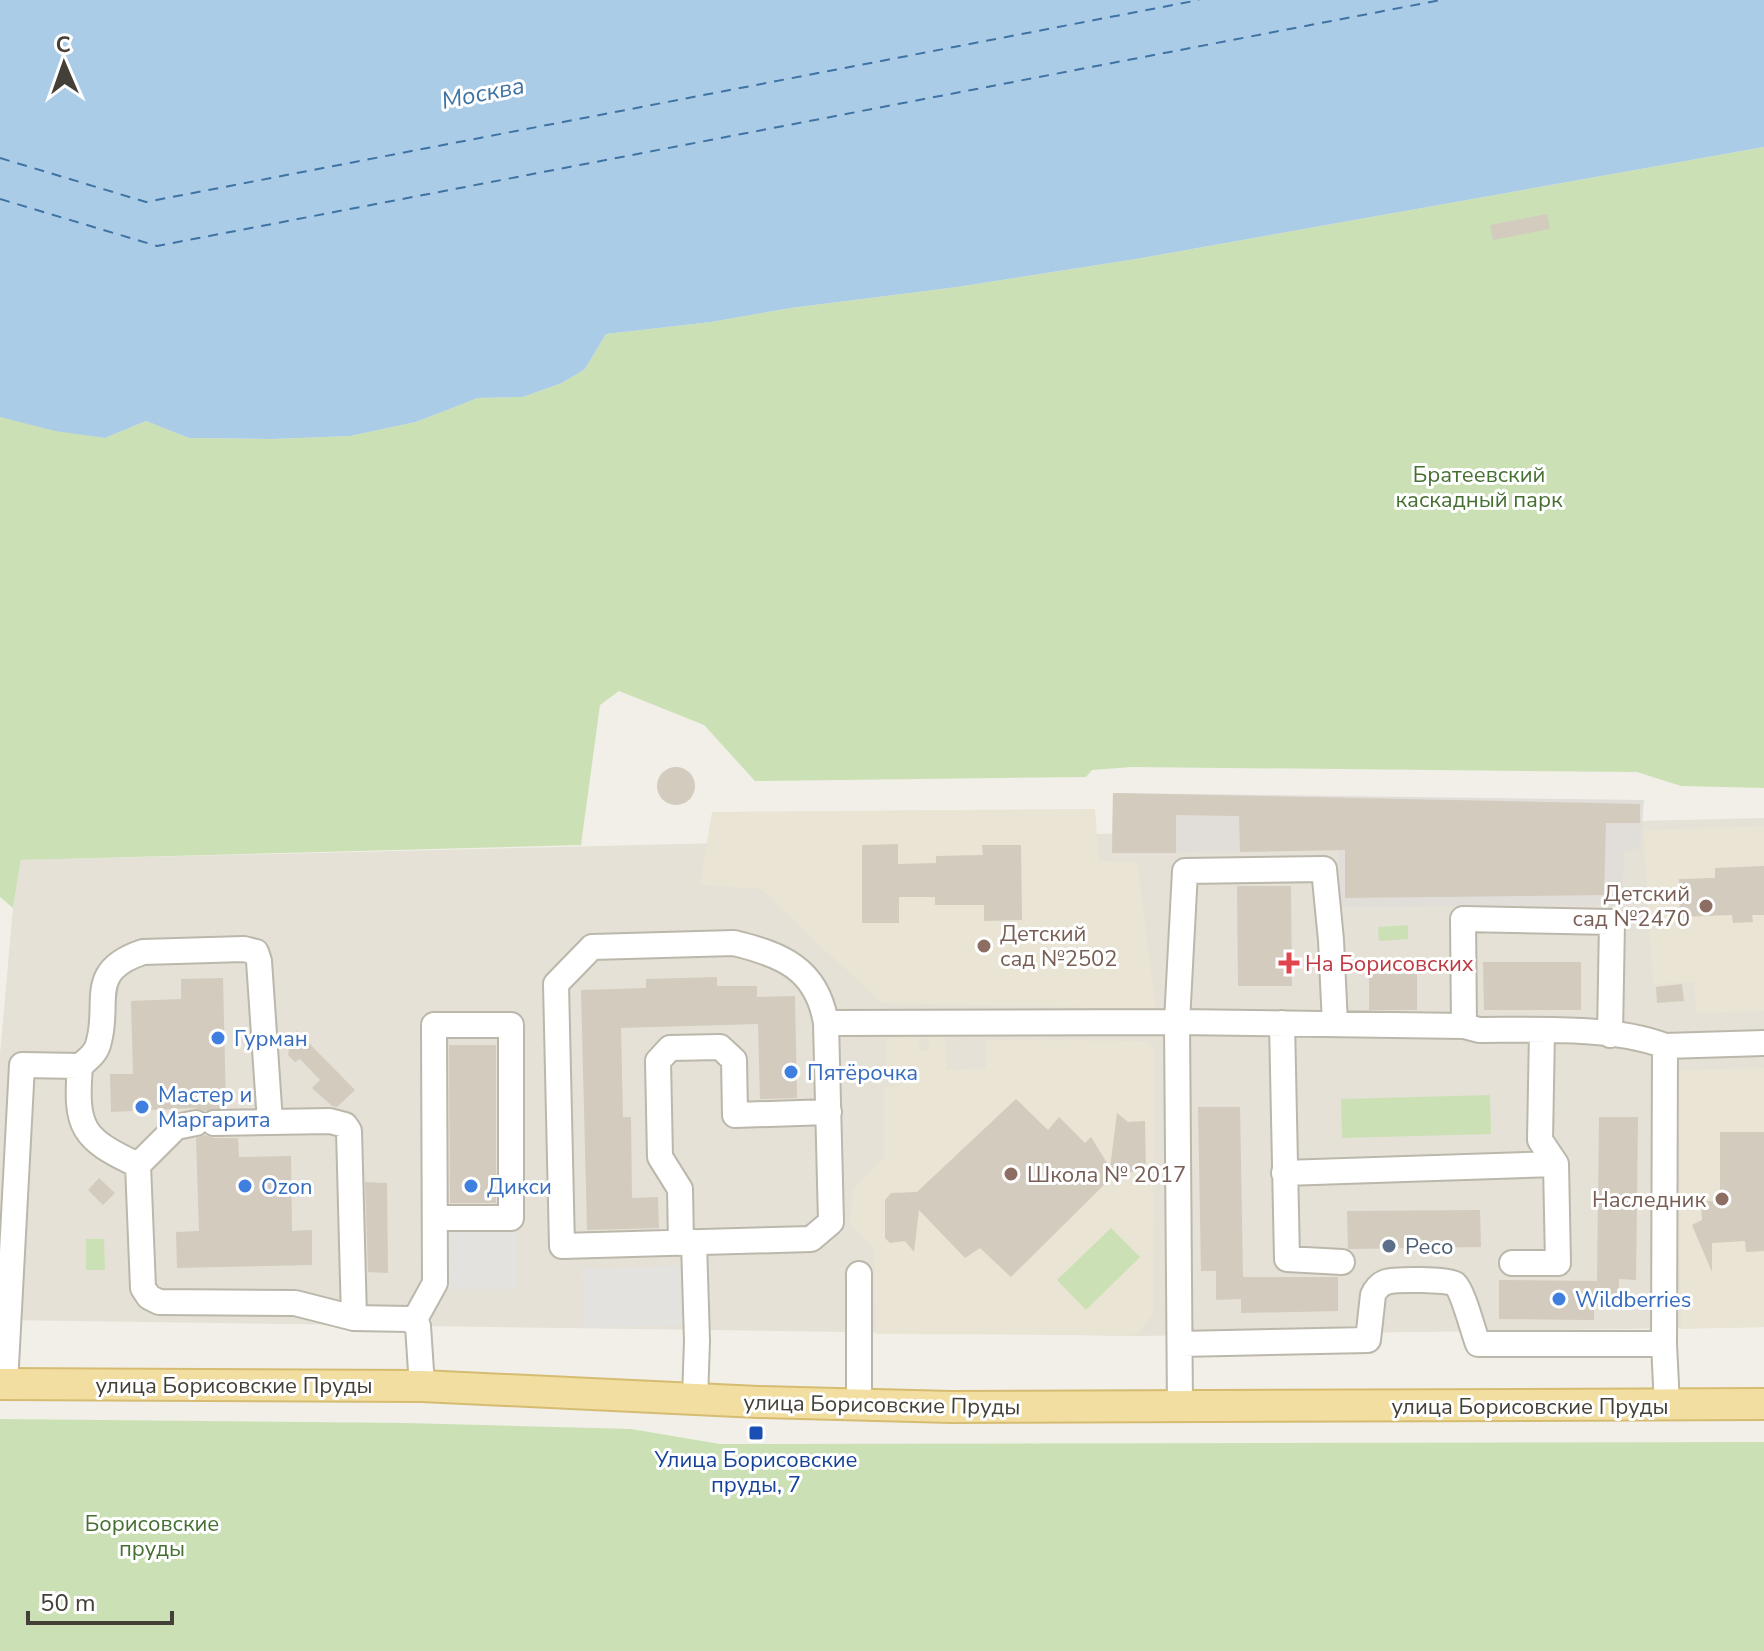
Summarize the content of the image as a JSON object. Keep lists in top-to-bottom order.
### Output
{
  "streets": {
    "main road": ["улица Борисовские Пруды"]
  },
  "water": ["Москва"],
  "parks": ["Братеевский каскадный парк", "Борисовские пруды"],
  "places": {
    "other": [
      "Детский сад №2470",
      "Детский сад №2502",
      "Гурман",
      "Пятёрочка",
      "Мастер и Маргарита",
      "Школа № 2017",
      "Ozon",
      "Дикси",
      "Наследник",
      "Ресо",
      "Wildberries"
    ],
    "health": ["На Борисовских"],
    "transit": ["Улица Борисовские пруды, 7"]
  },
  "scale_bar": "50 m",
  "north": "top"
}
